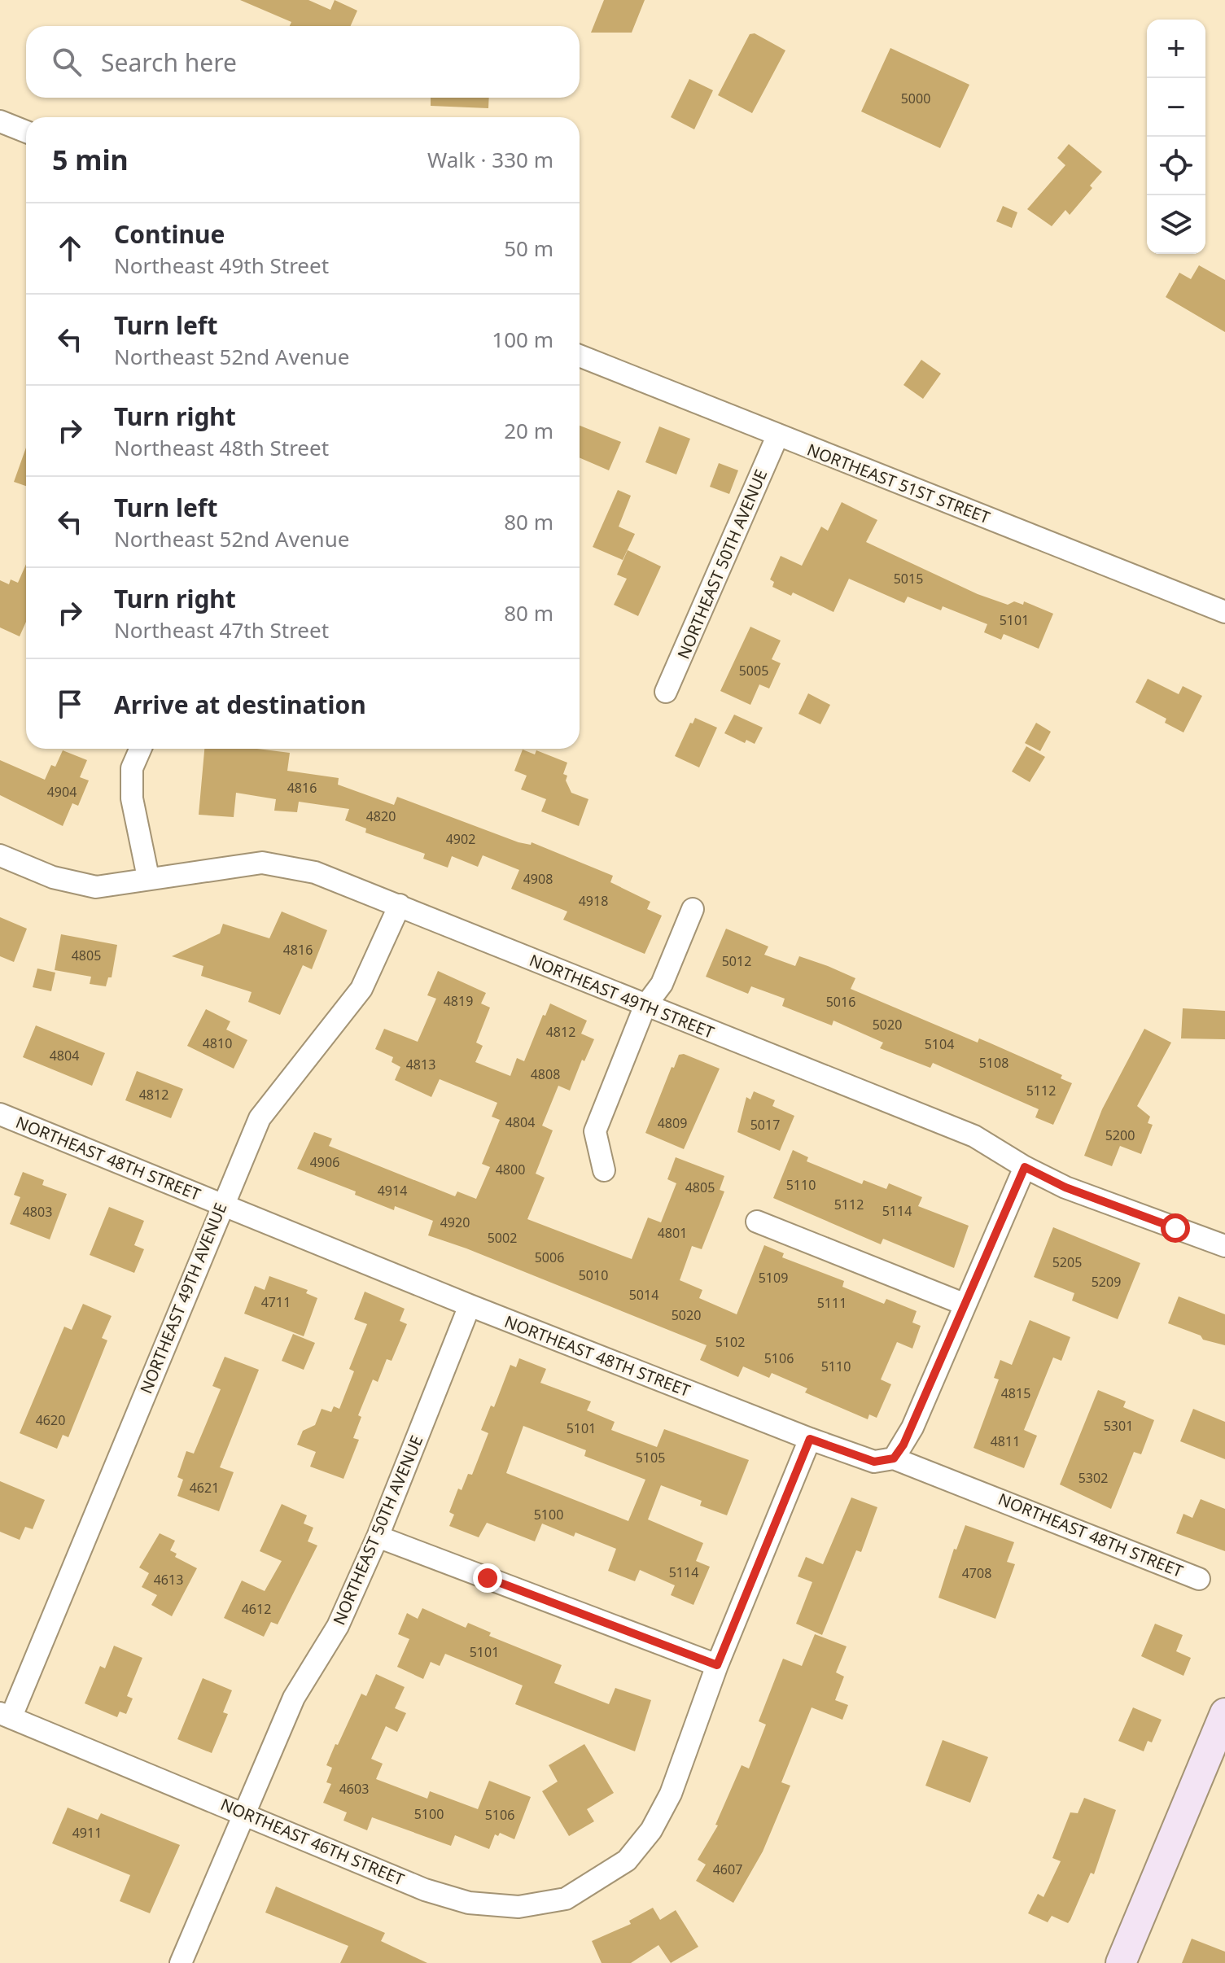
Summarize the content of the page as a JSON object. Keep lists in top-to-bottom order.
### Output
{
  "streets": {
    "street": [
      "NORTHEAST 51ST STREET",
      "NORTHEAST 50TH AVENUE",
      "NORTHEAST 49TH STREET",
      "NORTHEAST 48TH STREET",
      "NORTHEAST 49TH AVENUE",
      "NORTHEAST 46TH STREET"
    ]
  },
  "crossings": [
    ["NORTHEAST 51ST STREET", "NORTHEAST 50TH AVENUE"],
    ["NORTHEAST 50TH AVENUE", "NORTHEAST 48TH STREET"],
    ["NORTHEAST 50TH AVENUE", "NORTHEAST 46TH STREET"],
    ["NORTHEAST 49TH STREET", "NORTHEAST 49TH AVENUE"],
    ["NORTHEAST 48TH STREET", "NORTHEAST 49TH AVENUE"],
    ["NORTHEAST 48TH STREET", "NORTHEAST 46TH STREET"],
    ["NORTHEAST 49TH AVENUE", "NORTHEAST 46TH STREET"]
  ],
  "house_numbers": [
    "5000",
    "5015",
    "5101",
    "5005",
    "4816",
    "4904",
    "4820",
    "4902",
    "4908",
    "4918",
    "4816",
    "4805",
    "5012",
    "4819",
    "5016",
    "5020",
    "4812",
    "4810",
    "5104",
    "4804",
    "5108",
    "4813",
    "4808",
    "5112",
    "4812",
    "4804",
    "4809",
    "5017",
    "5200",
    "4906",
    "4800",
    "5110",
    "4805",
    "4914",
    "5112",
    "5114",
    "4803",
    "4920",
    "4801",
    "5002",
    "5006",
    "5205",
    "5010",
    "5109",
    "5209",
    "5014",
    "4711",
    "5111",
    "5020",
    "5102",
    "5106",
    "5110",
    "4815",
    "4620",
    "5301",
    "5101",
    "4811",
    "5105",
    "5302",
    "4621",
    "5100",
    "5114",
    "4708",
    "4613",
    "4612",
    "5101",
    "4603",
    "5100",
    "5106",
    "4911",
    "4607"
  ],
  "page": {
    "map_buttons": ["+", "−"],
    "search": "Search here",
    "heading": ["5 min", "Walk · 330 m"],
    "list": [
      ["Continue", "Northeast 49th Street", "50 m"],
      ["Turn left", "Northeast 52nd Avenue", "100 m"],
      ["Turn right", "Northeast 48th Street", "20 m"],
      ["Turn left", "Northeast 52nd Avenue", "80 m"],
      ["Turn right", "Northeast 47th Street", "80 m"],
      "Arrive at destination"
    ]
  }
}
